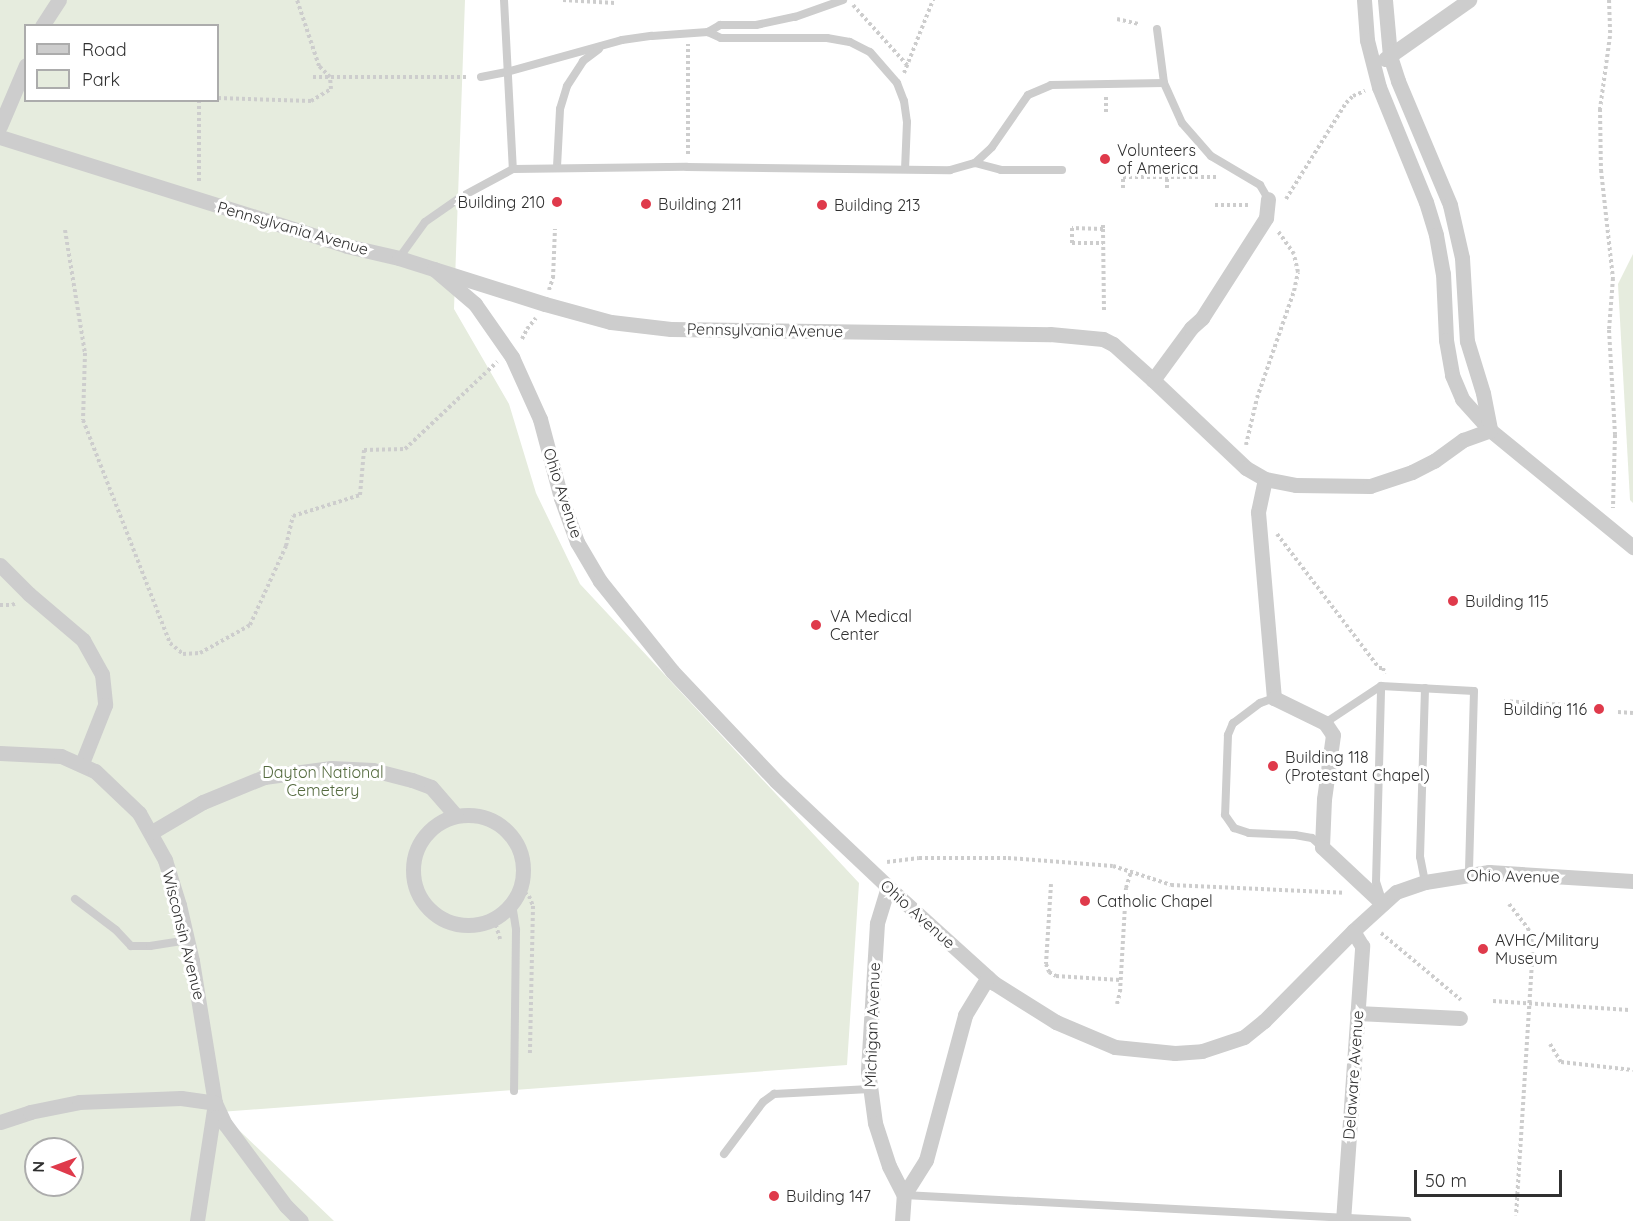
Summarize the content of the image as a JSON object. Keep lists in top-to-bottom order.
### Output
{
  "streets": {
    "street": [
      "Pennsylvania Avenue",
      "Ohio Avenue",
      "Wisconsin Avenue",
      "Michigan Avenue",
      "Delaware Avenue"
    ]
  },
  "crossings": [
    ["Pennsylvania Avenue", "Ohio Avenue"],
    ["Ohio Avenue", "Michigan Avenue"],
    ["Ohio Avenue", "Delaware Avenue"]
  ],
  "parks": ["Dayton National Cemetery"],
  "places": [
    "Volunteers of America",
    "Building 210",
    "Building 211",
    "Building 213",
    "Building 115",
    "VA Medical Center",
    "Building 116",
    "Building 118 (Protestant Chapel)",
    "Catholic Chapel",
    "AVHC/Military Museum",
    "Building 147"
  ],
  "legend": ["Road", "Park"],
  "scale_bar": "50 m",
  "north": "left"
}
